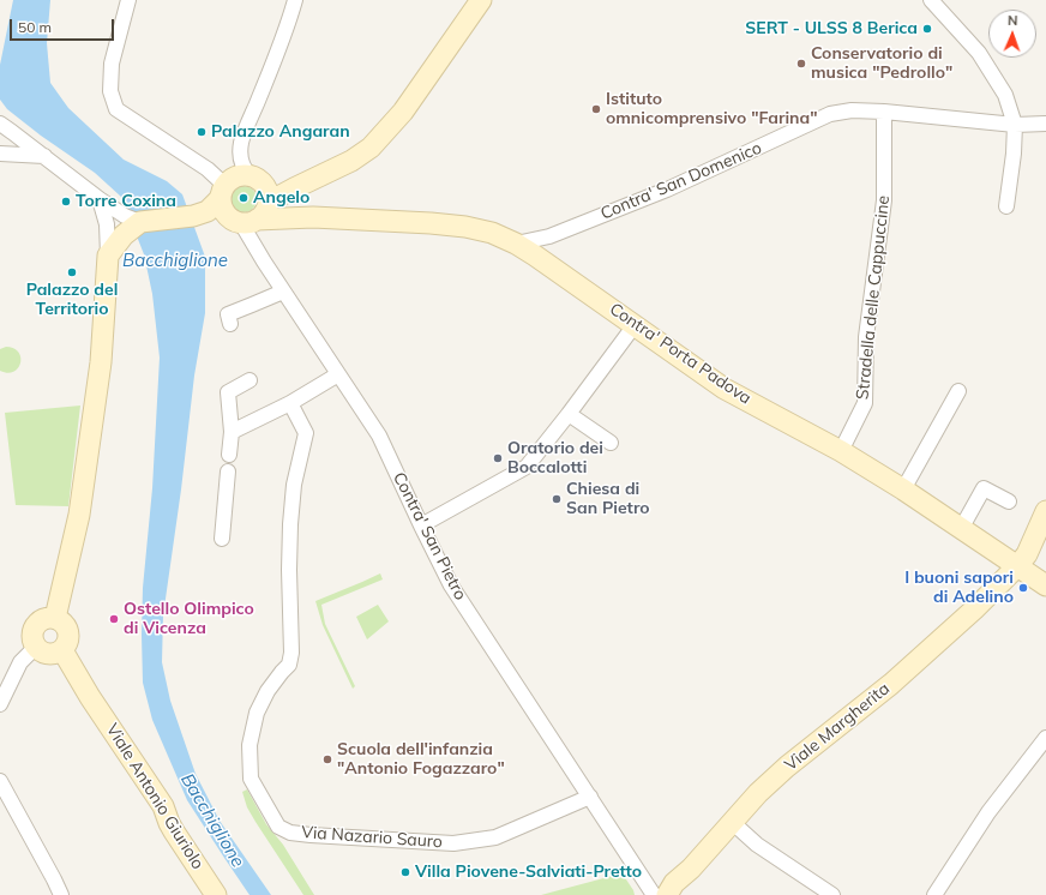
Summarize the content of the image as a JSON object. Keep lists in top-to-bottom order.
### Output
{
  "streets": {
    "street": [
      "Contra' San Domenico",
      "Stradella delle Cappuccine",
      "Contra' Porta Padova",
      "Contra' San Pietro",
      "Viale Margherita",
      "Viale Antonio Giuriolo",
      "Via Nazario Sauro"
    ]
  },
  "crossings": [
    ["Contra' San Domenico", "Stradella delle Cappuccine"],
    ["Contra' San Domenico", "Contra' Porta Padova"],
    ["Stradella delle Cappuccine", "Contra' Porta Padova"],
    ["Contra' Porta Padova", "Contra' San Pietro"],
    ["Contra' Porta Padova", "Viale Margherita"],
    ["Contra' San Pietro", "Via Nazario Sauro"]
  ],
  "water": ["Bacchiglione"],
  "places": [
    "SERT - ULSS 8 Berica",
    "Conservatorio di musica \"Pedrollo\"",
    "Istituto omnicomprensivo \"Farina\"",
    "Palazzo Angaran",
    "Angelo",
    "Torre Coxina",
    "Palazzo del Territorio",
    "Oratorio dei Boccalotti",
    "Chiesa di San Pietro",
    "I buoni sapori di Adelino",
    "Ostello Olimpico di Vicenza",
    "Scuola dell'infanzia \"Antonio Fogazzaro\"",
    "Villa Piovene-Salviati-Pretto"
  ],
  "scale_bar": "50 m",
  "north": "top"
}
